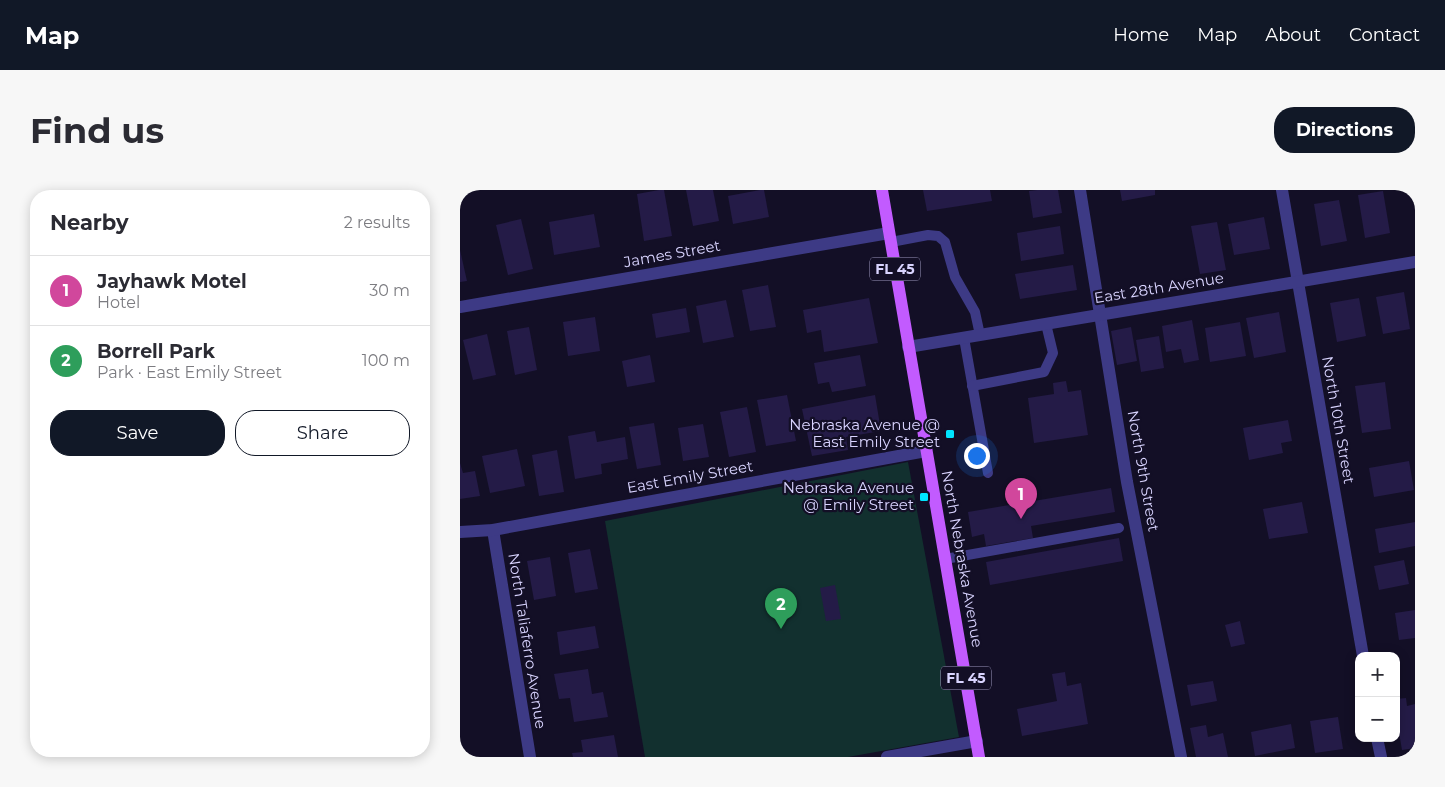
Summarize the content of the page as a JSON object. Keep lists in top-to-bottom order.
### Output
{
  "streets": {
    "main road": ["FL 45", "North Nebraska Avenue"],
    "street": [
      "James Street",
      "East 28th Avenue",
      "North 10th Street",
      "North 9th Street",
      "East Emily Street",
      "North Taliaferro Avenue"
    ]
  },
  "crossings": [
    ["James Street", "North Nebraska Avenue"],
    ["East 28th Avenue", "North 10th Street"],
    ["East 28th Avenue", "North 9th Street"],
    ["East 28th Avenue", "North Nebraska Avenue"],
    ["East Emily Street", "North Nebraska Avenue"],
    ["East Emily Street", "North Taliaferro Avenue"]
  ],
  "places": {
    "transit": ["Nebraska Avenue @ East Emily Street", "Nebraska Avenue @ Emily Street"]
  },
  "page": {
    "header": "Map",
    "nav": [
      "Home",
      "Map",
      "About",
      "Contact"
    ],
    "buttons": [
      "Directions",
      ["Save", "Share"]
    ],
    "title": "Find us",
    "heading": ["Nearby", "2 results"],
    "list": [
      {
        "mark": "1",
        "name": "Jayhawk Motel",
        "note": "Hotel",
        "value": "30 m"
      },
      {
        "mark": "2",
        "name": "Borrell Park",
        "note": "Park · East Emily Street",
        "value": "100 m"
      }
    ],
    "pins": ["1", "2"],
    "map_buttons": ["+", "−"]
  }
}
